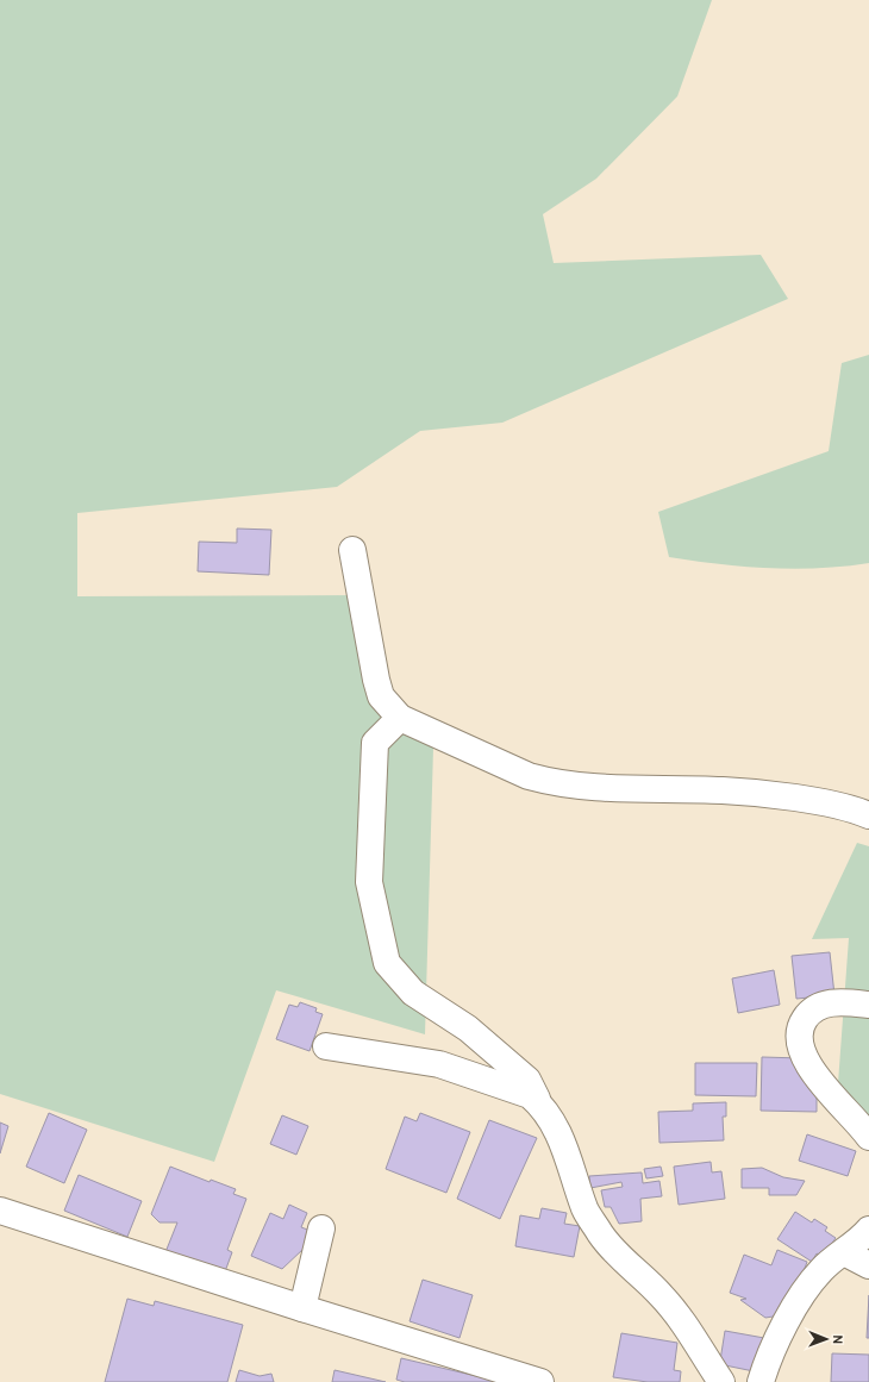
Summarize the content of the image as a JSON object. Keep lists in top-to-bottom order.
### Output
{
  "north": "right"
}
